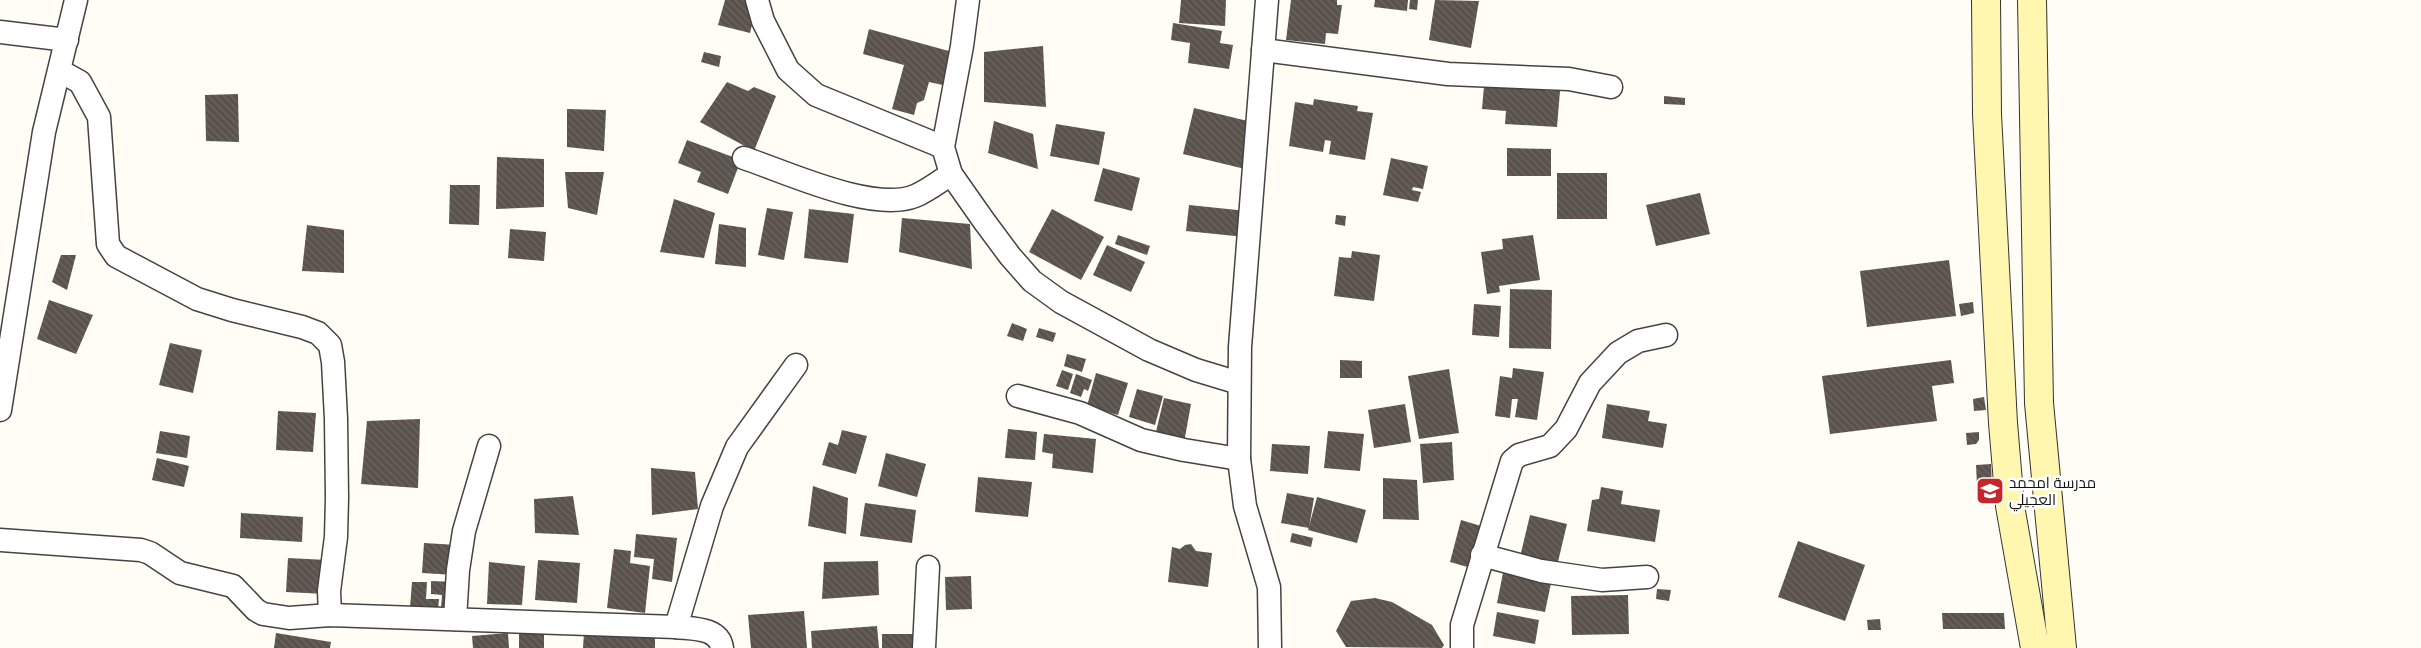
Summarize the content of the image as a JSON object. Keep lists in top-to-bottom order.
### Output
{
  "places": {
    "school or university": ["مدرسة امحمد العجيلي"]
  }
}
